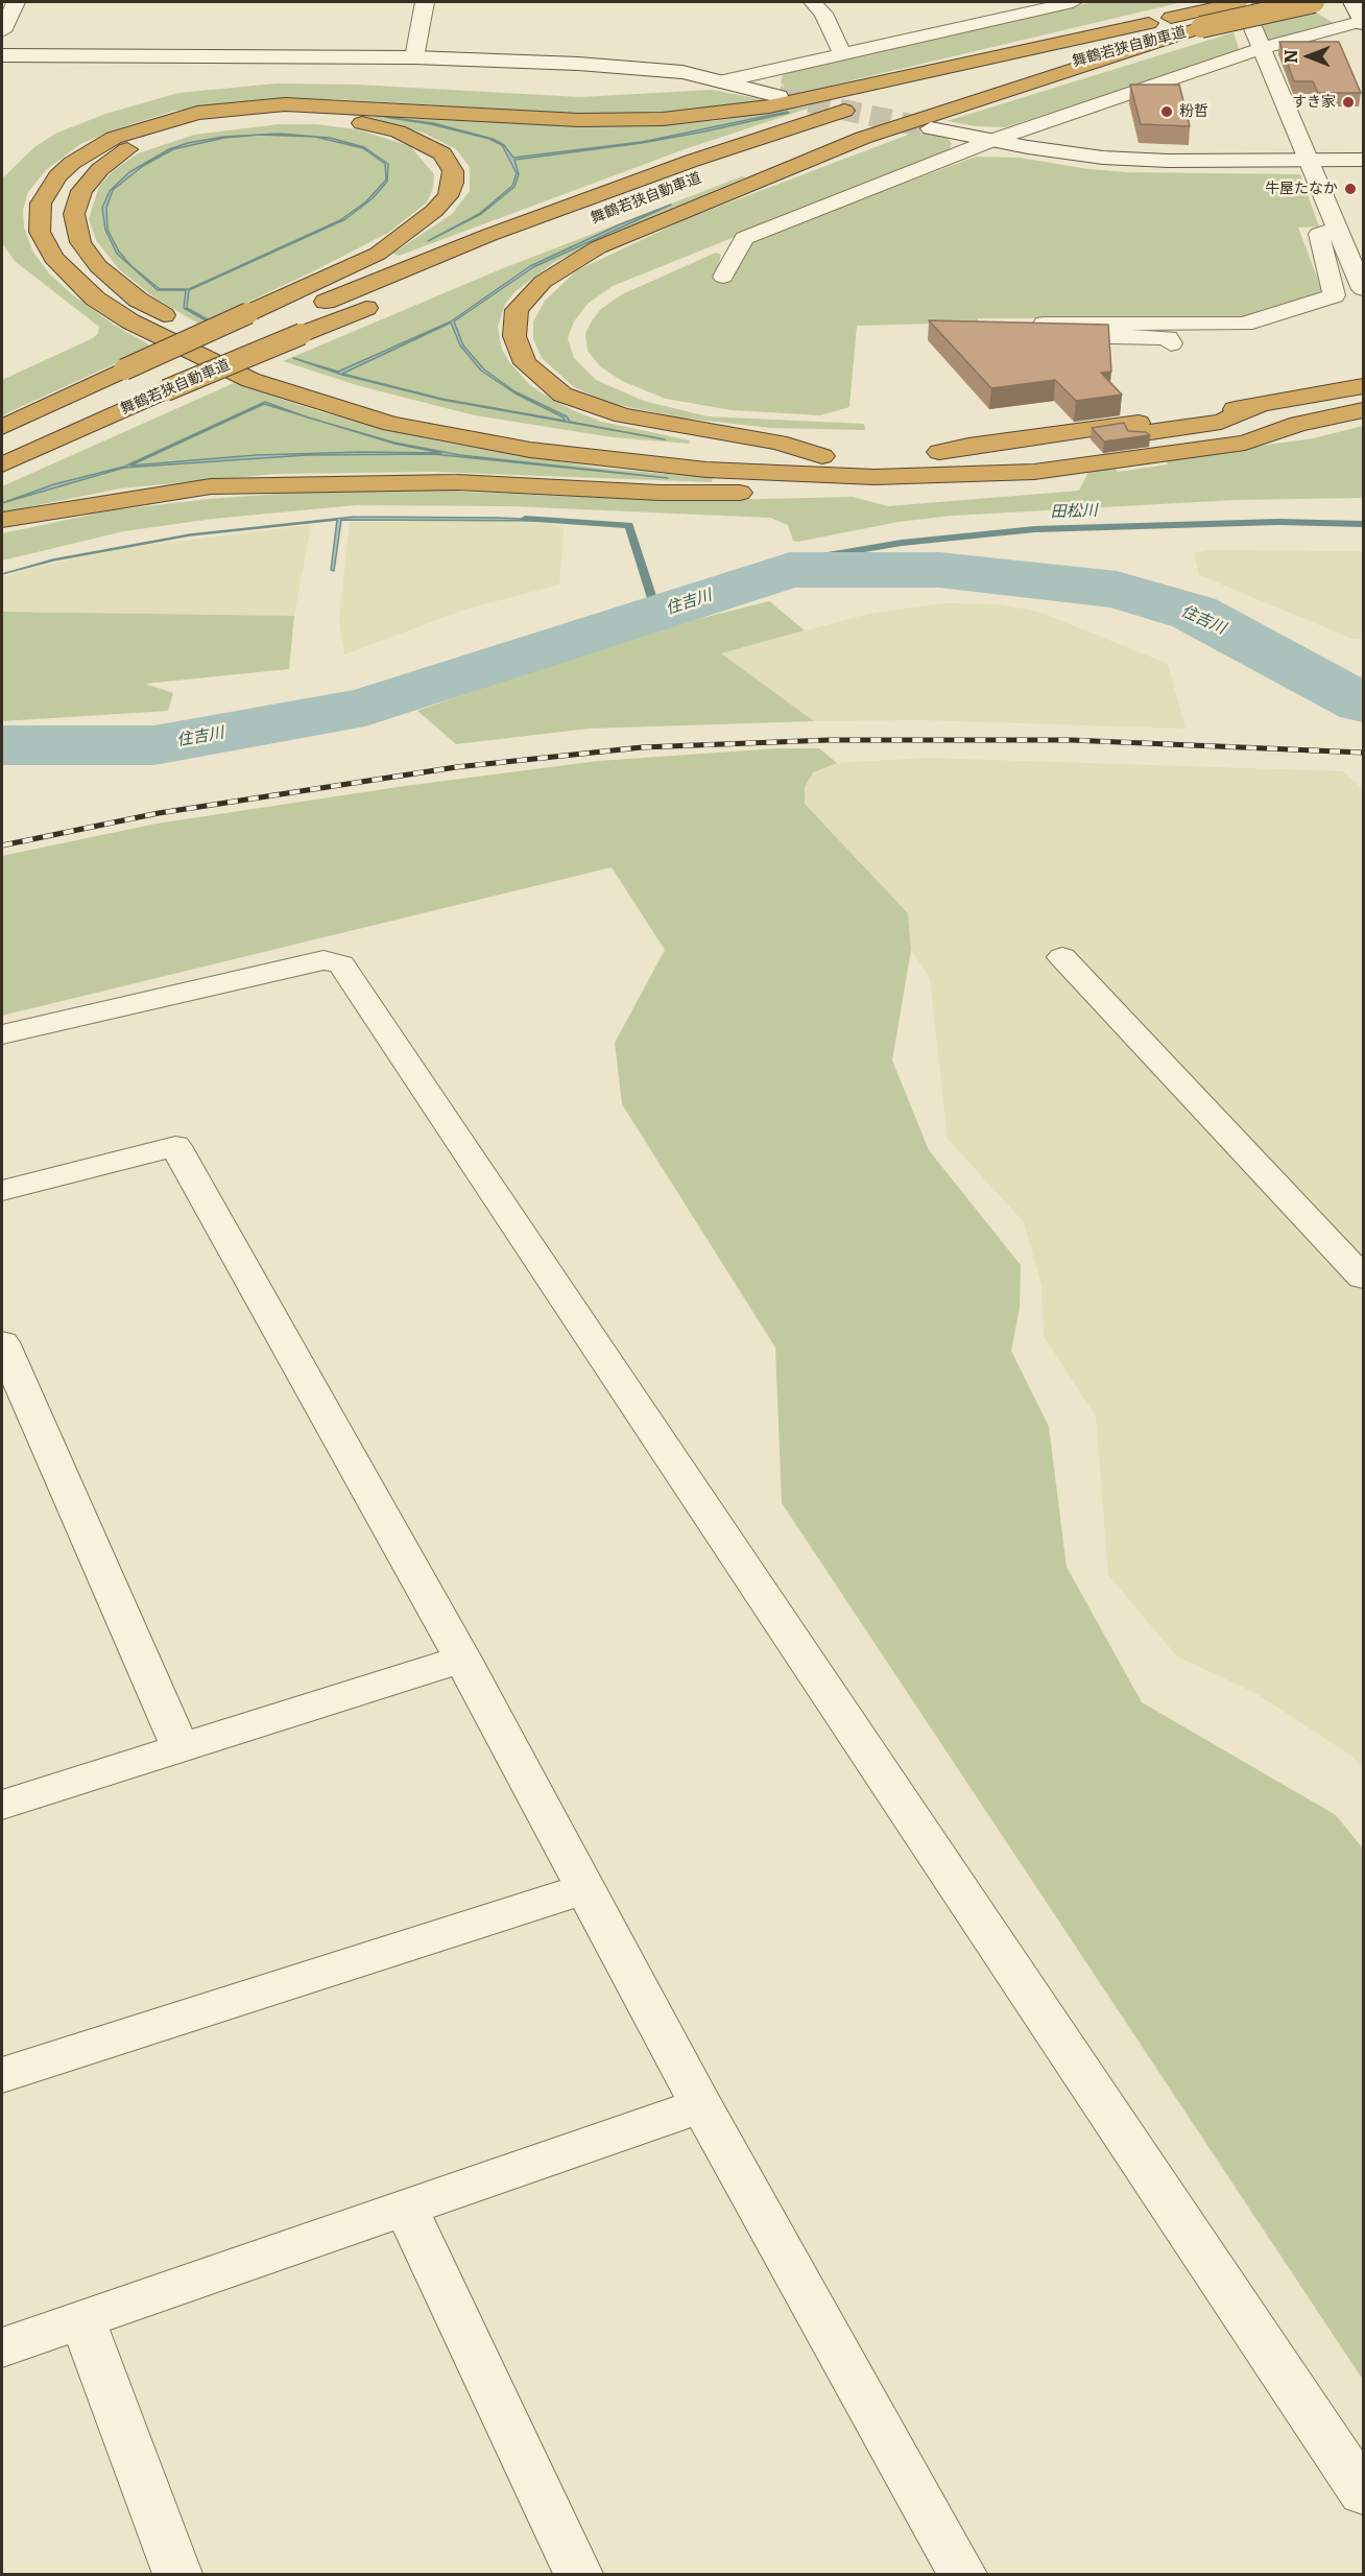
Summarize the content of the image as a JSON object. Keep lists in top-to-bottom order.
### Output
{
  "streets": {
    "highway": ["舞鶴若狭自動車道"]
  },
  "water": ["田松川", "住吉川"],
  "places": ["すき家", "粉哲", "牛屋たなか"],
  "north": "left"
}
